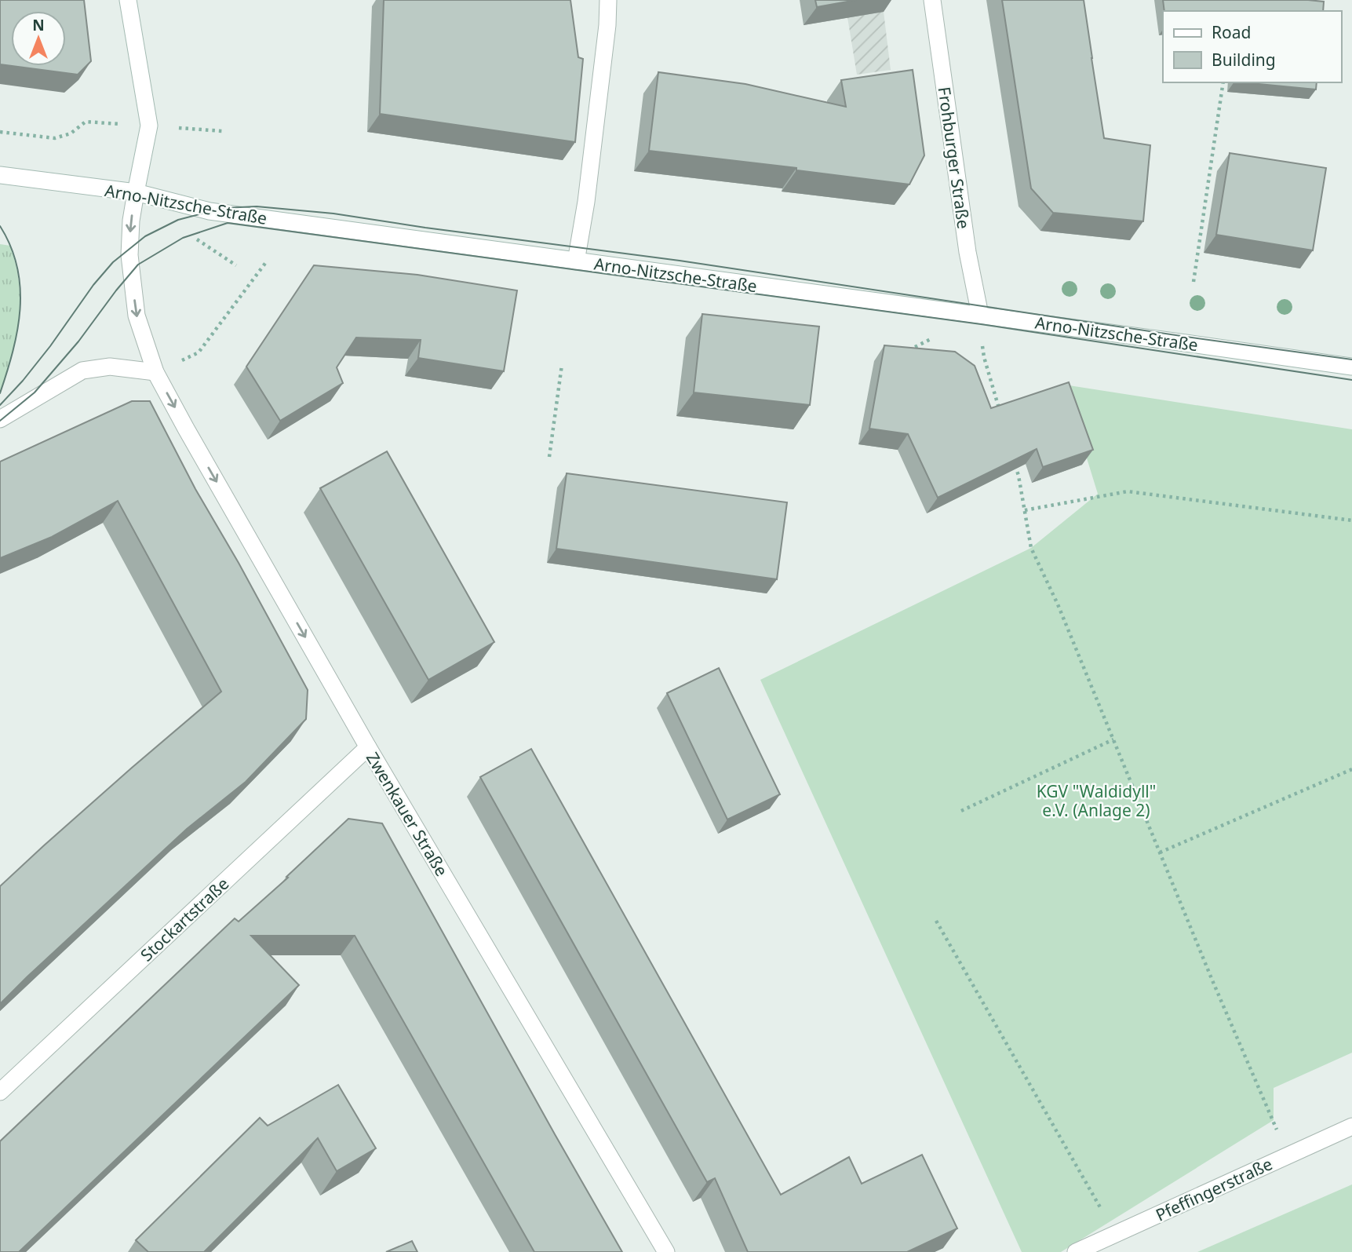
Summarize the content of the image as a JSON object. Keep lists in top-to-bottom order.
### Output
{
  "streets": {
    "street": [
      "Frohburger Straße",
      "Arno-Nitzsche-Straße",
      "Zwenkauer Straße",
      "Stockartstraße",
      "Pfeffingerstraße"
    ]
  },
  "crossings": [
    ["Frohburger Straße", "Arno-Nitzsche-Straße"],
    ["Arno-Nitzsche-Straße", "Zwenkauer Straße"],
    ["Zwenkauer Straße", "Stockartstraße"]
  ],
  "one_way": ["Zwenkauer Straße"],
  "parks": ["KGV \"Waldidyll\" e.V. (Anlage 2)"],
  "legend": ["Road", "Building"],
  "north": "top"
}
